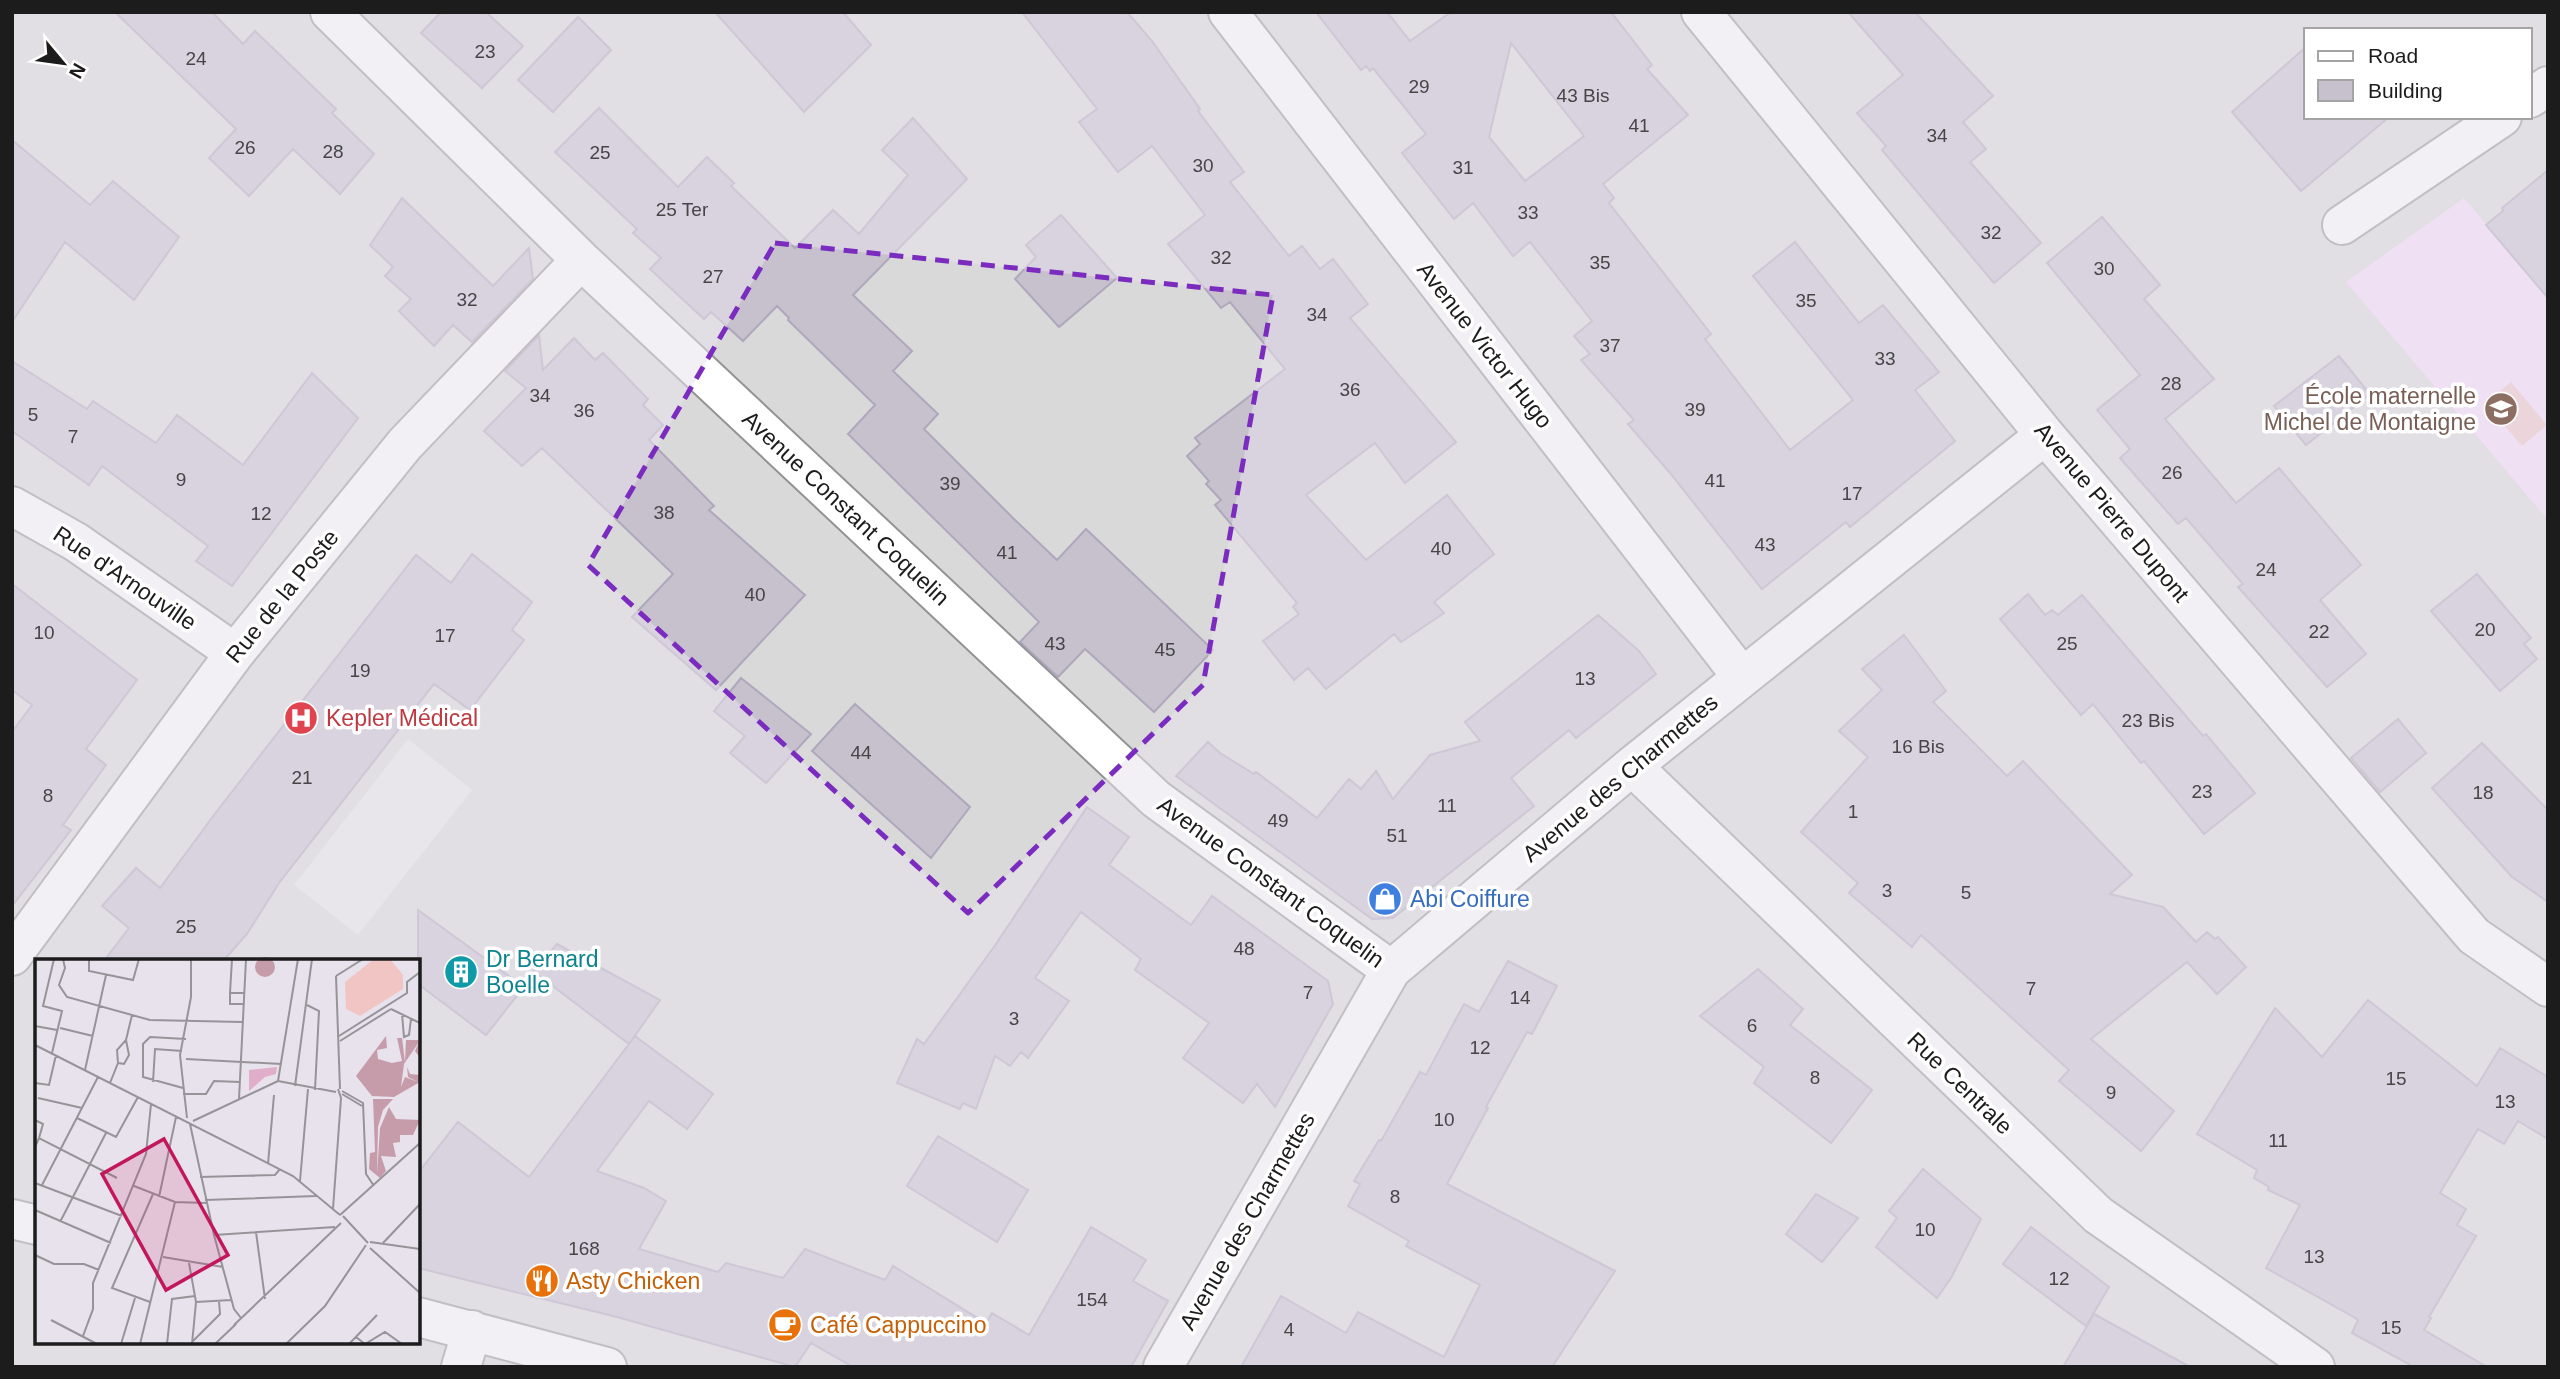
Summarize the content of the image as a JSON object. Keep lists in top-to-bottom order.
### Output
{
  "streets": {
    "street": [
      "Avenue Victor Hugo",
      "Avenue Constant Coquelin",
      "Avenue Pierre Dupont",
      "Rue d'Arnouville",
      "Rue de la Poste",
      "Avenue des Charmettes",
      "Rue Centrale"
    ]
  },
  "crossings": [
    ["Avenue Victor Hugo", "Avenue des Charmettes"],
    ["Avenue Constant Coquelin", "Rue de la Poste"],
    ["Avenue Constant Coquelin", "Avenue des Charmettes"],
    ["Avenue Pierre Dupont", "Avenue des Charmettes"],
    ["Rue d'Arnouville", "Rue de la Poste"],
    ["Avenue des Charmettes", "Rue Centrale"]
  ],
  "places": {
    "school or university": ["École maternelle Michel de Montaigne"],
    "hospital": ["Kepler Médical"],
    "shop": ["Abi Coiffure"],
    "building": ["Dr Bernard Boelle"],
    "restaurant": ["Asty Chicken"],
    "cafe": ["Café Cappuccino"]
  },
  "house_numbers": [
    "23",
    "24",
    "29",
    "43 Bis",
    "41",
    "34",
    "26",
    "28",
    "25",
    "30",
    "31",
    "25 Ter",
    "33",
    "32",
    "32",
    "35",
    "30",
    "27",
    "32",
    "35",
    "34",
    "37",
    "33",
    "28",
    "36",
    "34",
    "39",
    "36",
    "5",
    "7",
    "26",
    "9",
    "41",
    "39",
    "17",
    "38",
    "12",
    "43",
    "40",
    "41",
    "24",
    "40",
    "20",
    "22",
    "10",
    "17",
    "43",
    "25",
    "45",
    "19",
    "13",
    "23 Bis",
    "16 Bis",
    "44",
    "21",
    "23",
    "18",
    "8",
    "11",
    "1",
    "49",
    "51",
    "3",
    "5",
    "25",
    "48",
    "7",
    "7",
    "14",
    "3",
    "6",
    "12",
    "8",
    "15",
    "9",
    "13",
    "10",
    "11",
    "8",
    "10",
    "168",
    "13",
    "12",
    "154",
    "15",
    "4"
  ],
  "legend": ["Road", "Building"],
  "north": "bottom right"
}
